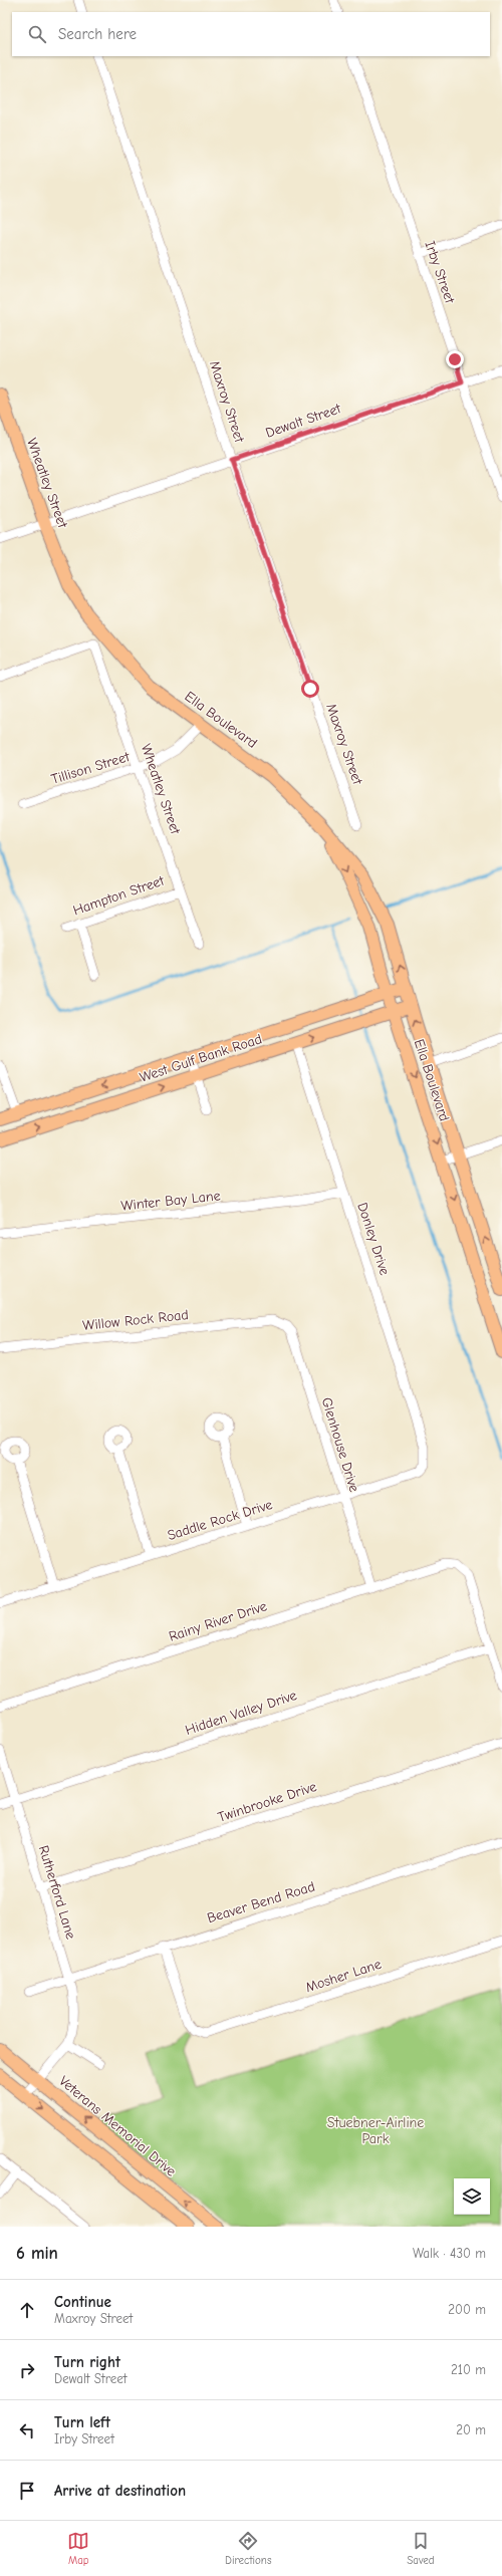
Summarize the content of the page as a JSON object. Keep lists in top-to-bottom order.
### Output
{
  "streets": {
    "main road": [
      "Wheatley Street",
      "Ella Boulevard",
      "West Gulf Bank Road",
      "Veterans Memorial Drive"
    ],
    "street": [
      "Irby Street",
      "Maxroy Street",
      "Dewalt Street",
      "Tillison Street",
      "Hampton Street",
      "Winter Bay Lane",
      "Donley Drive",
      "Willow Rock Road",
      "Glenhouse Drive",
      "Saddle Rock Drive",
      "Rainy River Drive",
      "Hidden Valley Drive",
      "Twinbrooke Drive",
      "Rutherford Lane",
      "Beaver Bend Road",
      "Mosher Lane"
    ]
  },
  "crossings": [
    ["Irby Street", "Dewalt Street"],
    ["Maxroy Street", "Dewalt Street"],
    ["Dewalt Street", "Wheatley Street"],
    ["Wheatley Street", "Ella Boulevard"],
    ["Wheatley Street", "Tillison Street"],
    ["Wheatley Street", "Hampton Street"],
    ["Ella Boulevard", "Tillison Street"],
    ["Ella Boulevard", "West Gulf Bank Road"],
    ["West Gulf Bank Road", "Donley Drive"],
    ["Winter Bay Lane", "Donley Drive"],
    ["Donley Drive", "Saddle Rock Drive"],
    ["Willow Rock Road", "Glenhouse Drive"],
    ["Glenhouse Drive", "Saddle Rock Drive"],
    ["Glenhouse Drive", "Rainy River Drive"],
    ["Rainy River Drive", "Hidden Valley Drive"],
    ["Hidden Valley Drive", "Rutherford Lane"],
    ["Twinbrooke Drive", "Rutherford Lane"],
    ["Rutherford Lane", "Beaver Bend Road"],
    ["Rutherford Lane", "Veterans Memorial Drive"],
    ["Beaver Bend Road", "Mosher Lane"]
  ],
  "parks": ["Stuebner-Airline Park"],
  "page": {
    "search": "Search here",
    "heading": ["6 min", "Walk · 430 m"],
    "list": [
      ["Continue", "Maxroy Street", "200 m"],
      ["Turn right", "Dewalt Street", "210 m"],
      ["Turn left", "Irby Street", "20 m"],
      "Arrive at destination"
    ],
    "nav": ["Map", "Directions", "Saved"]
  }
}
